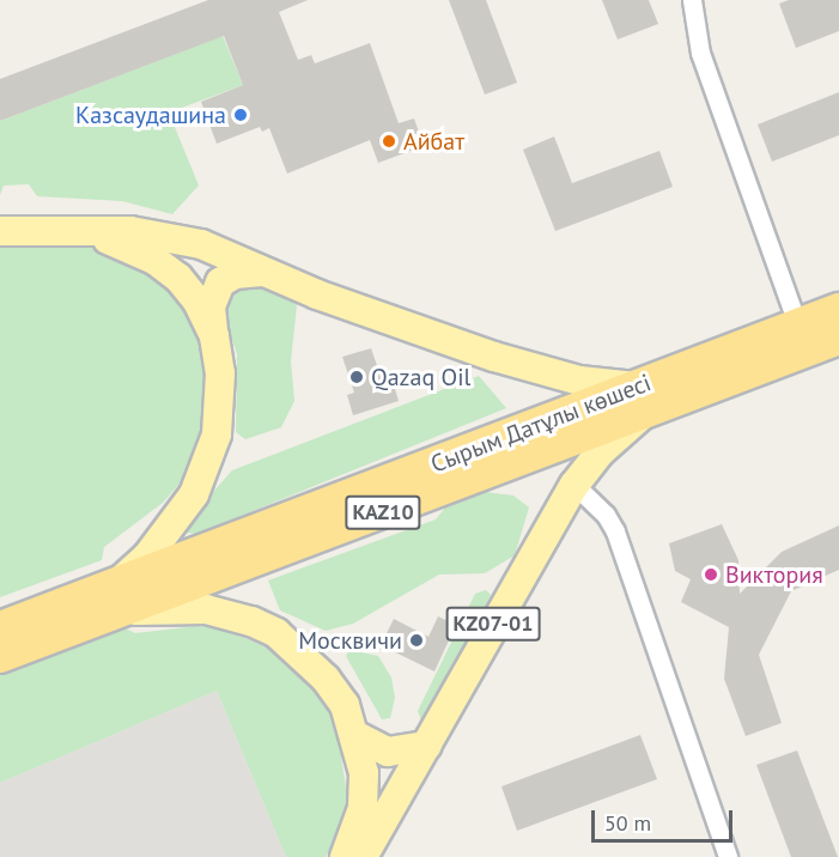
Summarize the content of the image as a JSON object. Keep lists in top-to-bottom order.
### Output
{
  "streets": {
    "highway": ["Сырым Датұлы көшесі", "KAZ10"],
    "main road": ["KZ07-01"]
  },
  "crossings": [
    ["Сырым Датұлы көшесі", "KZ07-01"]
  ],
  "places": [
    "Казсаудашина",
    "Айбат",
    "Qazaq Oil",
    "Виктория",
    "Москвичи"
  ],
  "scale_bar": "50 m"
}
